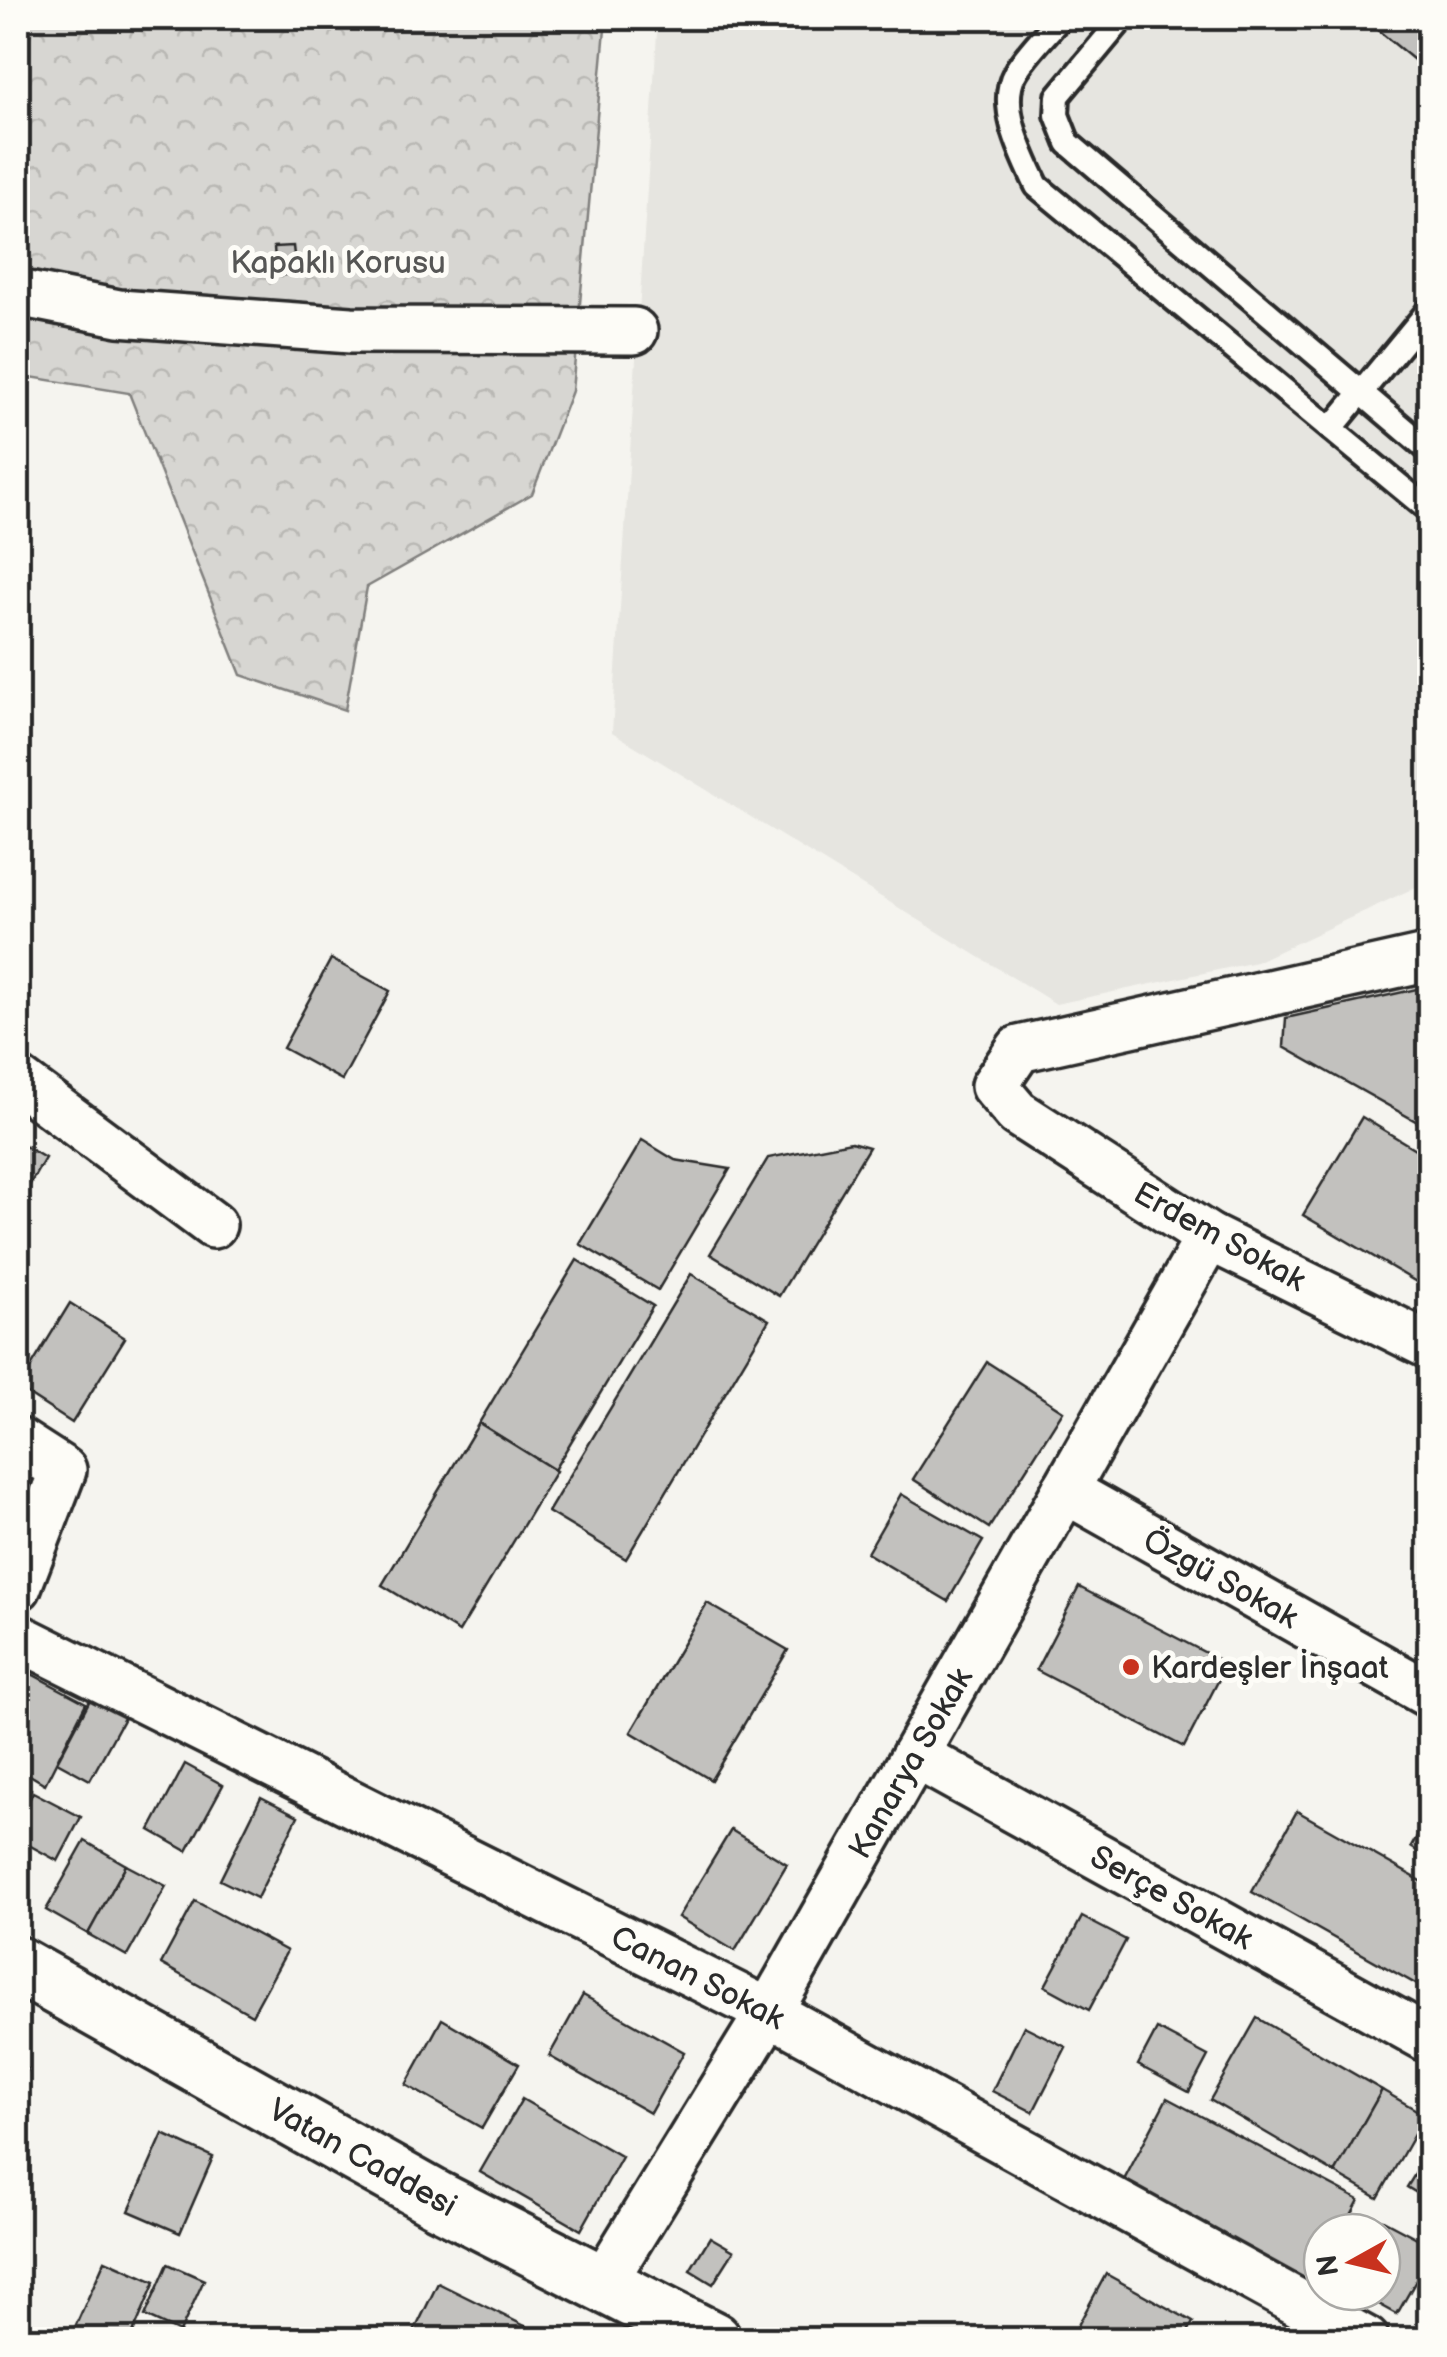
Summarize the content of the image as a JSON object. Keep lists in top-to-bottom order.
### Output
{
  "streets": {
    "street": [
      "Erdem Sokak",
      "Özgü Sokak",
      "Kanarya Sokak",
      "Serçe Sokak",
      "Canan Sokak",
      "Vatan Caddesi"
    ]
  },
  "crossings": [
    ["Erdem Sokak", "Kanarya Sokak"],
    ["Özgü Sokak", "Kanarya Sokak"],
    ["Kanarya Sokak", "Serçe Sokak"],
    ["Kanarya Sokak", "Canan Sokak"],
    ["Kanarya Sokak", "Vatan Caddesi"]
  ],
  "parks": ["Kapaklı Korusu"],
  "places": ["Kardeşler İnşaat"],
  "north": "left"
}
